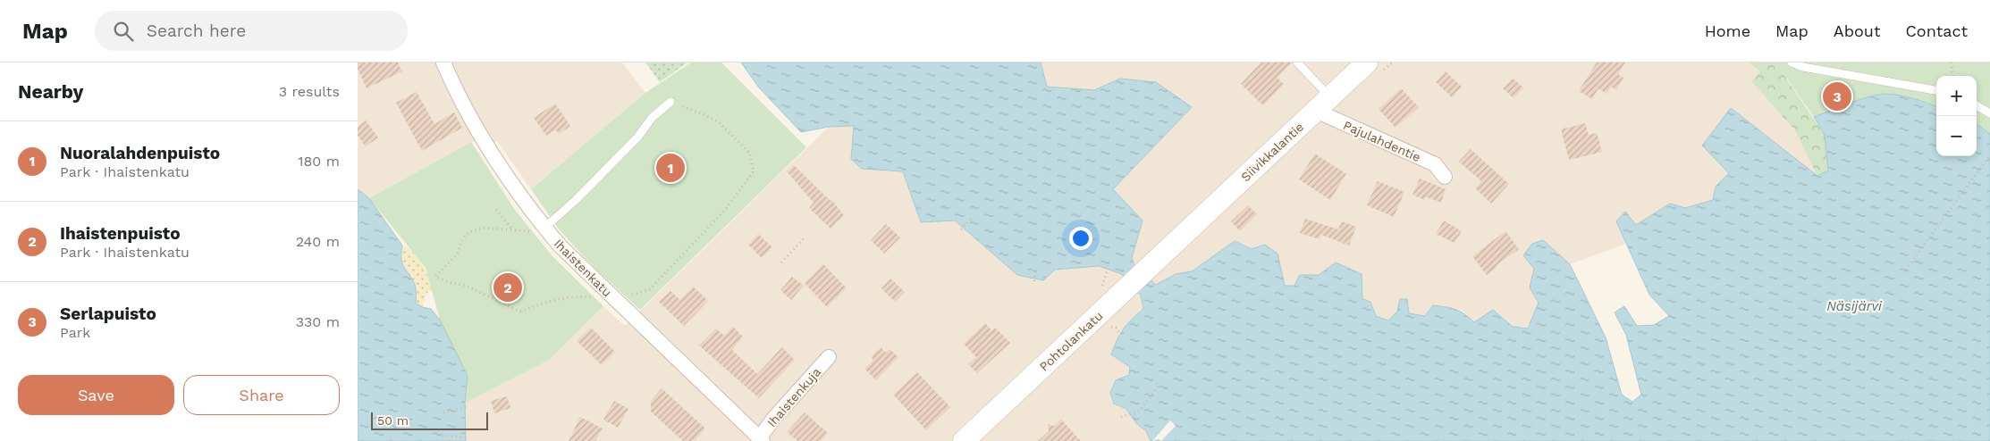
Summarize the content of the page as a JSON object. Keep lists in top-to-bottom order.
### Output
{
  "streets": {
    "main road": ["Siivikkalantie", "Pohtolankatu"],
    "street": ["Pajulahdentie", "Ihaistenkatu", "Ihaistenkuja"]
  },
  "crossings": [
    ["Pajulahdentie", "Siivikkalantie"],
    ["Siivikkalantie", "Pohtolankatu"],
    ["Ihaistenkatu", "Ihaistenkuja"]
  ],
  "water": ["Näsijärvi"],
  "scale_bar": "50 m",
  "page": {
    "header": "Map",
    "search": "Search here",
    "nav": [
      "Home",
      "Map",
      "About",
      "Contact"
    ],
    "heading": ["Nearby", "3 results"],
    "map_buttons": ["+", "−"],
    "pins": ["3", "1", "2"],
    "list": [
      {
        "mark": "1",
        "name": "Nuoralahdenpuisto",
        "note": "Park · Ihaistenkatu",
        "value": "180 m"
      },
      {
        "mark": "2",
        "name": "Ihaistenpuisto",
        "note": "Park · Ihaistenkatu",
        "value": "240 m"
      },
      {
        "mark": "3",
        "name": "Serlapuisto",
        "note": "Park",
        "value": "330 m"
      }
    ],
    "buttons": ["Save", "Share"],
    "scale": "50 m"
  }
}
